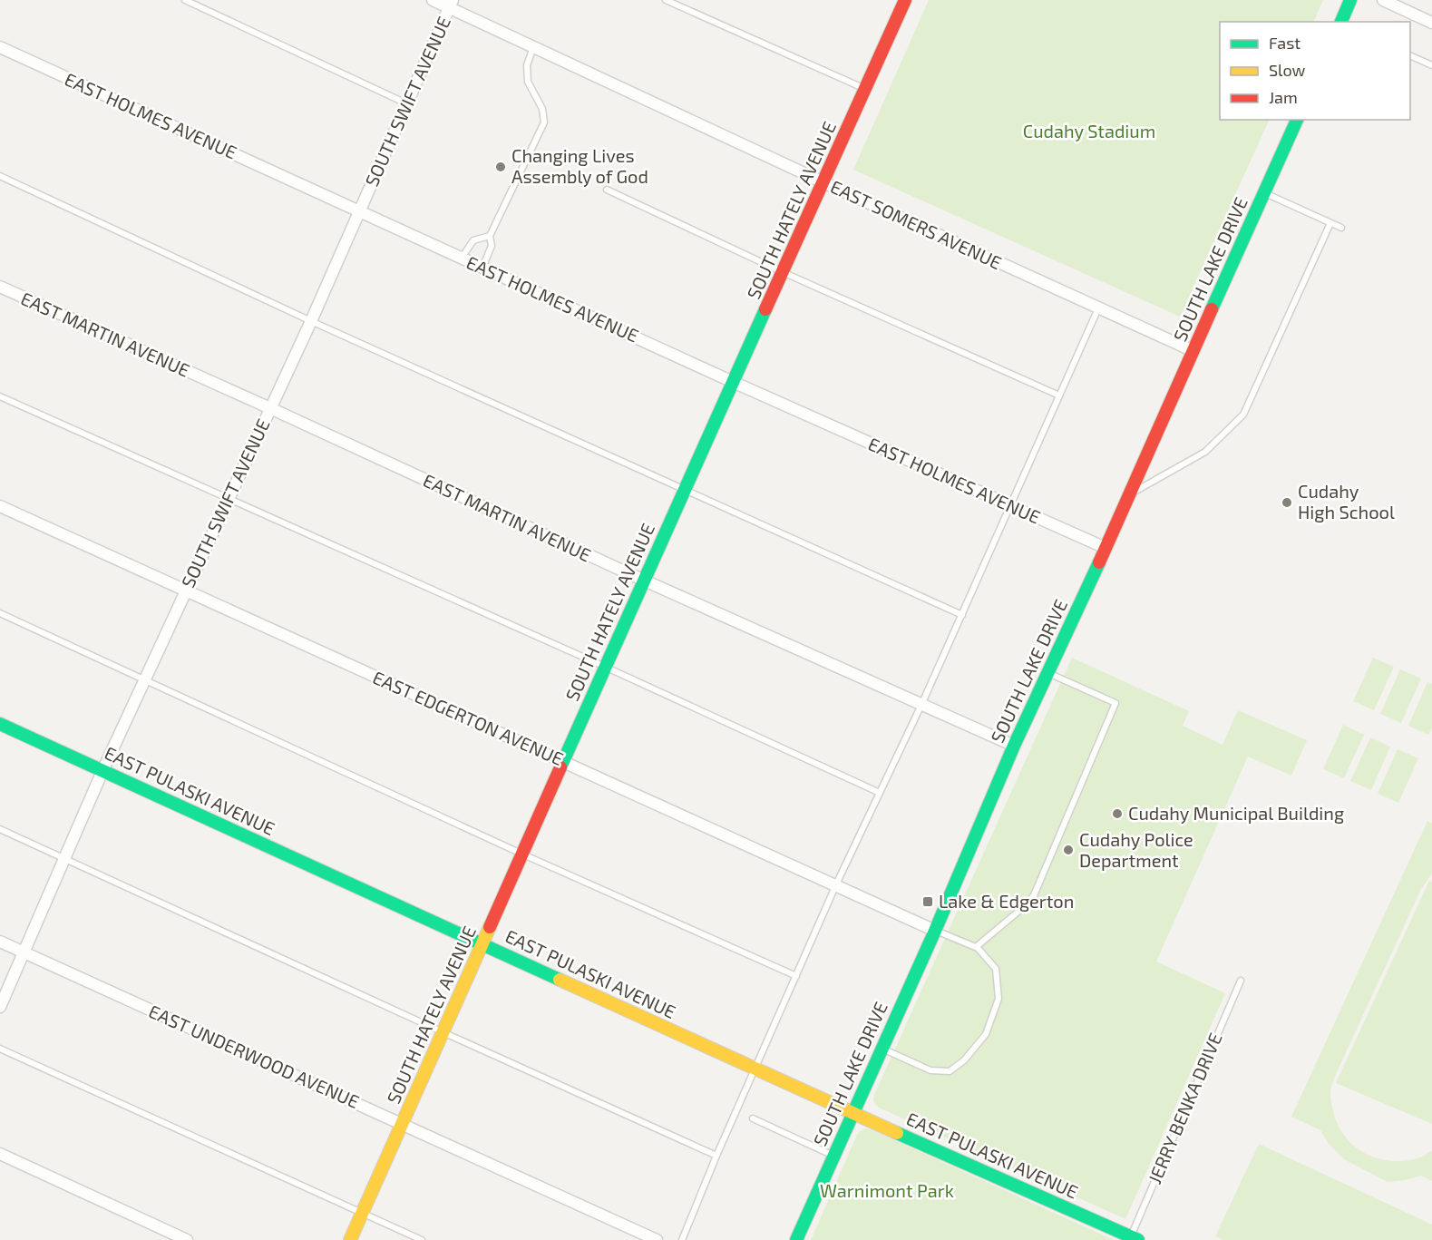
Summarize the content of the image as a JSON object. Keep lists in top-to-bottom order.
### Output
{
  "streets": {
    "street": [
      "SOUTH SWIFT AVENUE",
      "EAST HOLMES AVENUE",
      "SOUTH HATELY AVENUE",
      "EAST SOMERS AVENUE",
      "SOUTH LAKE DRIVE",
      "EAST MARTIN AVENUE",
      "EAST EDGERTON AVENUE",
      "EAST PULASKI AVENUE",
      "EAST UNDERWOOD AVENUE"
    ],
    "lane": ["JERRY BENKA DRIVE"]
  },
  "crossings": [
    ["SOUTH SWIFT AVENUE", "EAST HOLMES AVENUE"],
    ["SOUTH SWIFT AVENUE", "EAST SOMERS AVENUE"],
    ["SOUTH SWIFT AVENUE", "EAST MARTIN AVENUE"],
    ["SOUTH SWIFT AVENUE", "EAST EDGERTON AVENUE"],
    ["SOUTH SWIFT AVENUE", "EAST PULASKI AVENUE"],
    ["SOUTH SWIFT AVENUE", "EAST UNDERWOOD AVENUE"],
    ["EAST HOLMES AVENUE", "SOUTH HATELY AVENUE"],
    ["EAST HOLMES AVENUE", "SOUTH LAKE DRIVE"],
    ["SOUTH HATELY AVENUE", "EAST SOMERS AVENUE"],
    ["SOUTH HATELY AVENUE", "EAST MARTIN AVENUE"],
    ["SOUTH HATELY AVENUE", "EAST EDGERTON AVENUE"],
    ["SOUTH HATELY AVENUE", "EAST PULASKI AVENUE"],
    ["SOUTH HATELY AVENUE", "EAST UNDERWOOD AVENUE"],
    ["EAST SOMERS AVENUE", "SOUTH LAKE DRIVE"],
    ["SOUTH LAKE DRIVE", "EAST MARTIN AVENUE"],
    ["SOUTH LAKE DRIVE", "EAST EDGERTON AVENUE"],
    ["SOUTH LAKE DRIVE", "EAST PULASKI AVENUE"],
    ["EAST PULASKI AVENUE", "JERRY BENKA DRIVE"]
  ],
  "parks": ["Cudahy Stadium", "Warnimont Park"],
  "places": {
    "other": [
      "Changing Lives Assembly of God",
      "Cudahy High School",
      "Cudahy Municipal Building",
      "Cudahy Police Department"
    ],
    "transit": ["Lake & Edgerton"]
  },
  "legend": ["Fast", "Slow", "Jam"]
}
